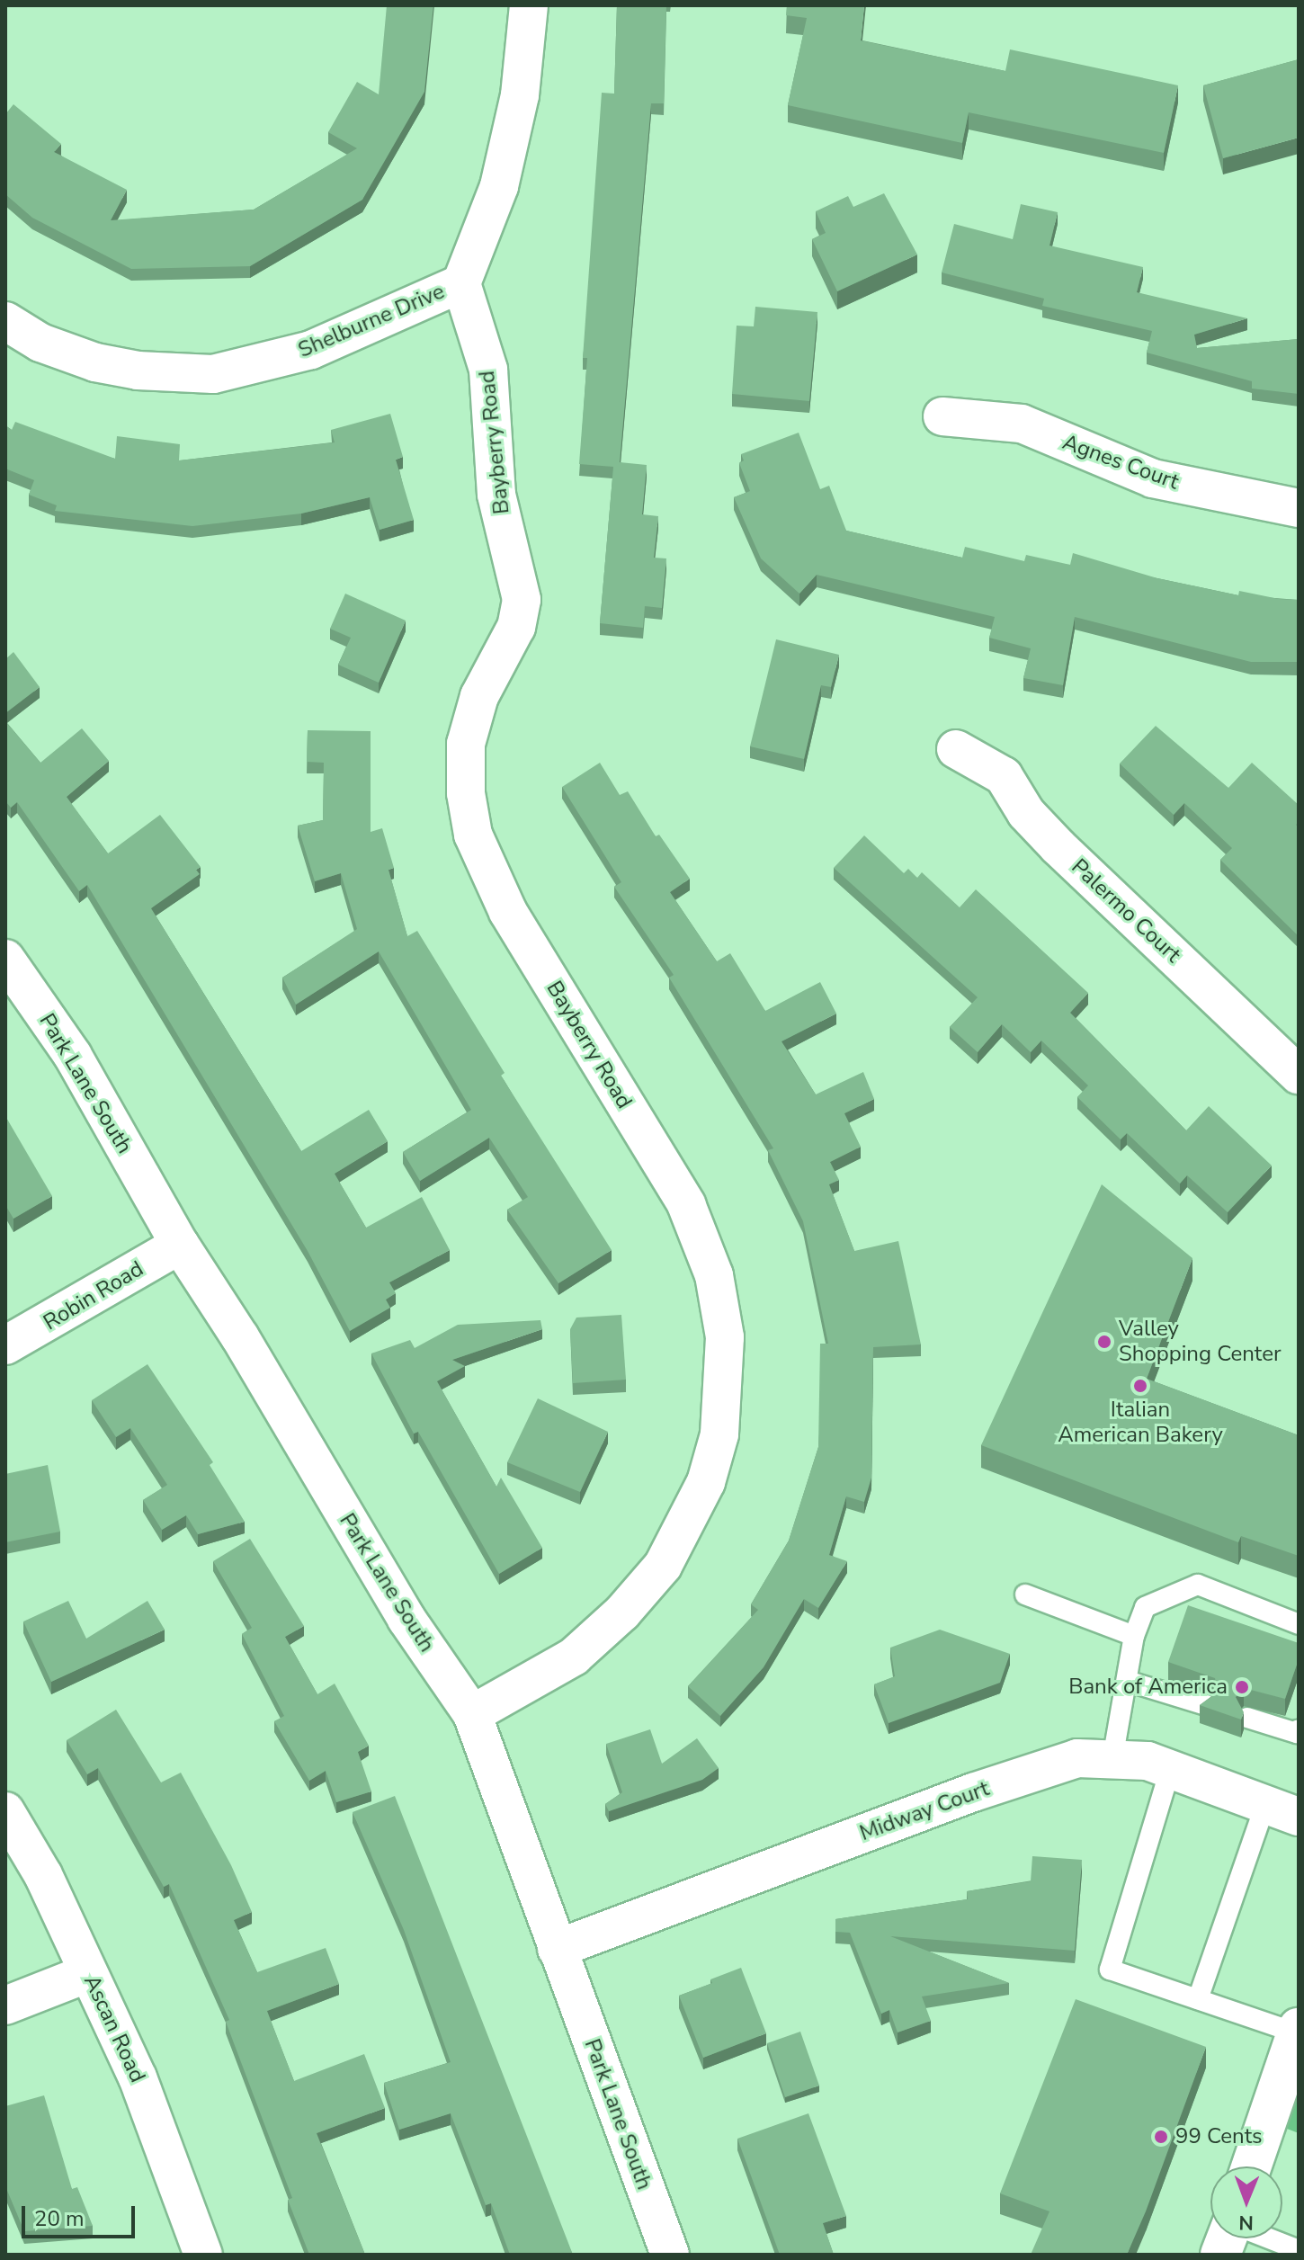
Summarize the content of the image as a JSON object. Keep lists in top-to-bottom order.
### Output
{
  "streets": {
    "street": [
      "Shelburne Drive",
      "Bayberry Road",
      "Agnes Court",
      "Palermo Court",
      "Park Lane South",
      "Robin Road",
      "Midway Court",
      "Ascan Road"
    ]
  },
  "crossings": [
    ["Shelburne Drive", "Bayberry Road"],
    ["Bayberry Road", "Park Lane South"],
    ["Park Lane South", "Robin Road"],
    ["Park Lane South", "Midway Court"]
  ],
  "places": [
    "Valley Shopping Center",
    "Italian American Bakery",
    "Bank of America",
    "99 Cents"
  ],
  "scale_bar": "20 m",
  "north": "bottom"
}
